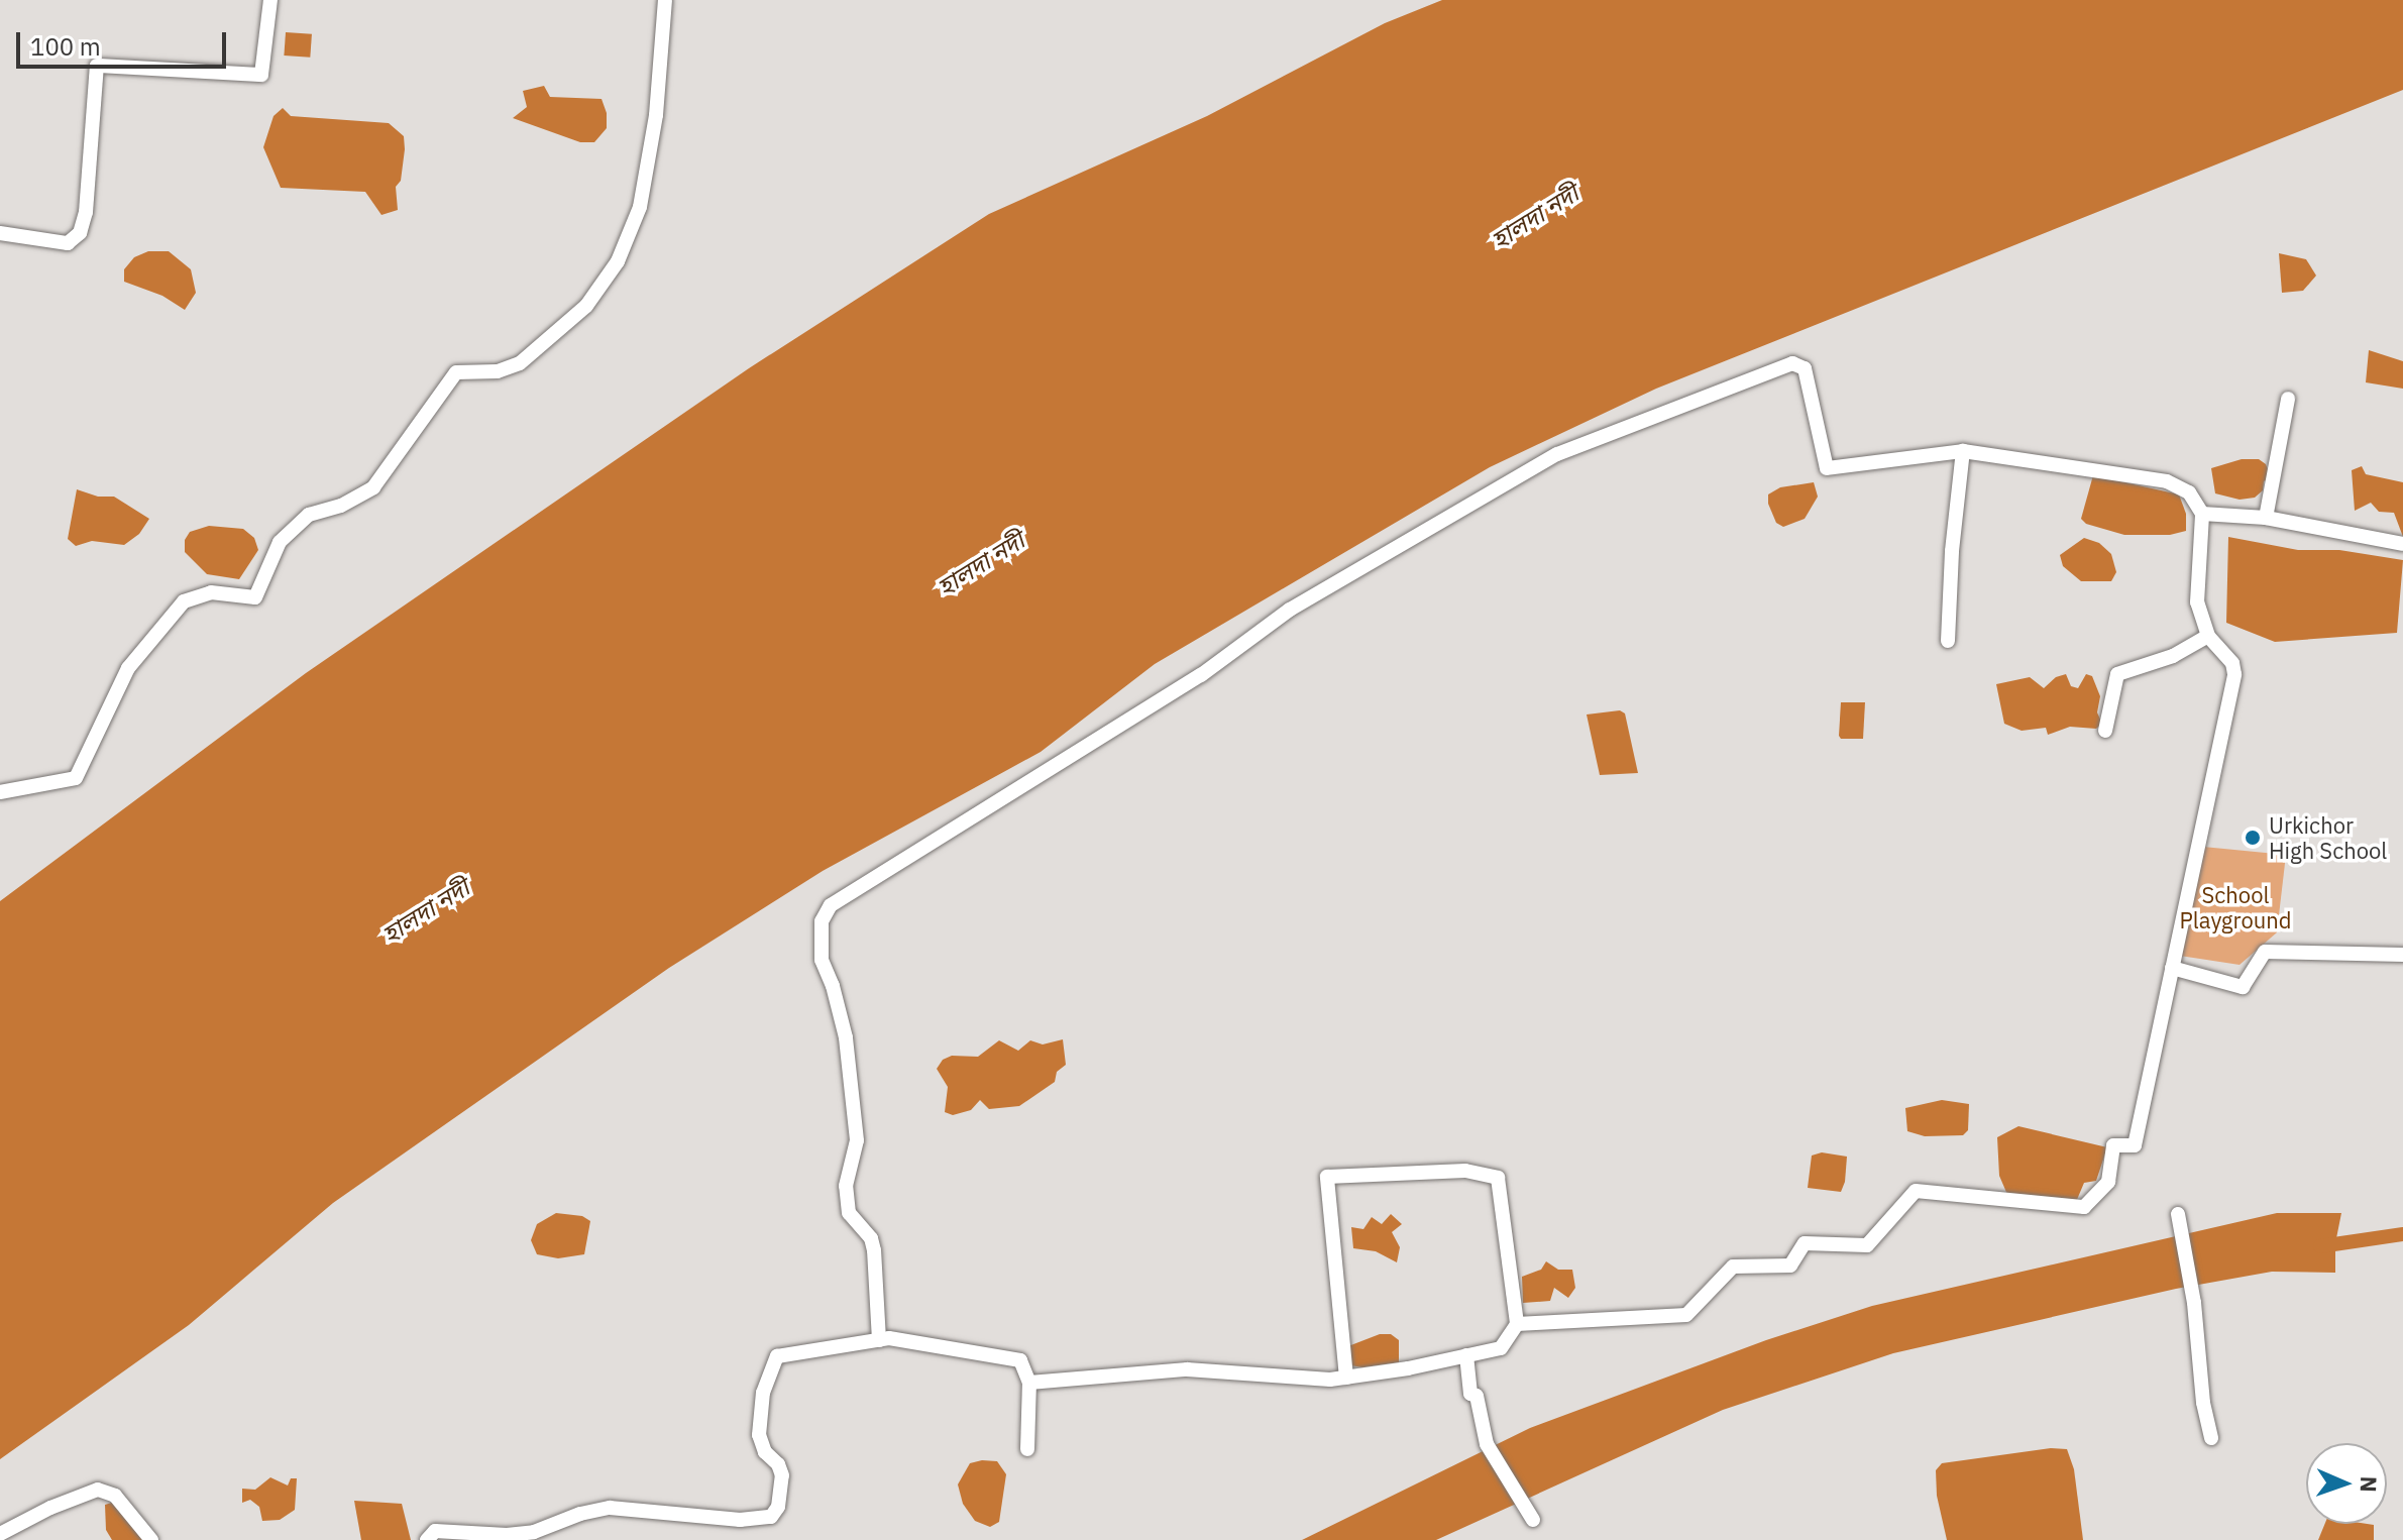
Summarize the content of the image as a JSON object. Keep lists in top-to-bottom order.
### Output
{
  "water": ["হালদা নদী"],
  "parks": ["School Playground"],
  "places": ["Urkichor High School"],
  "scale_bar": "100 m",
  "north": "right"
}
